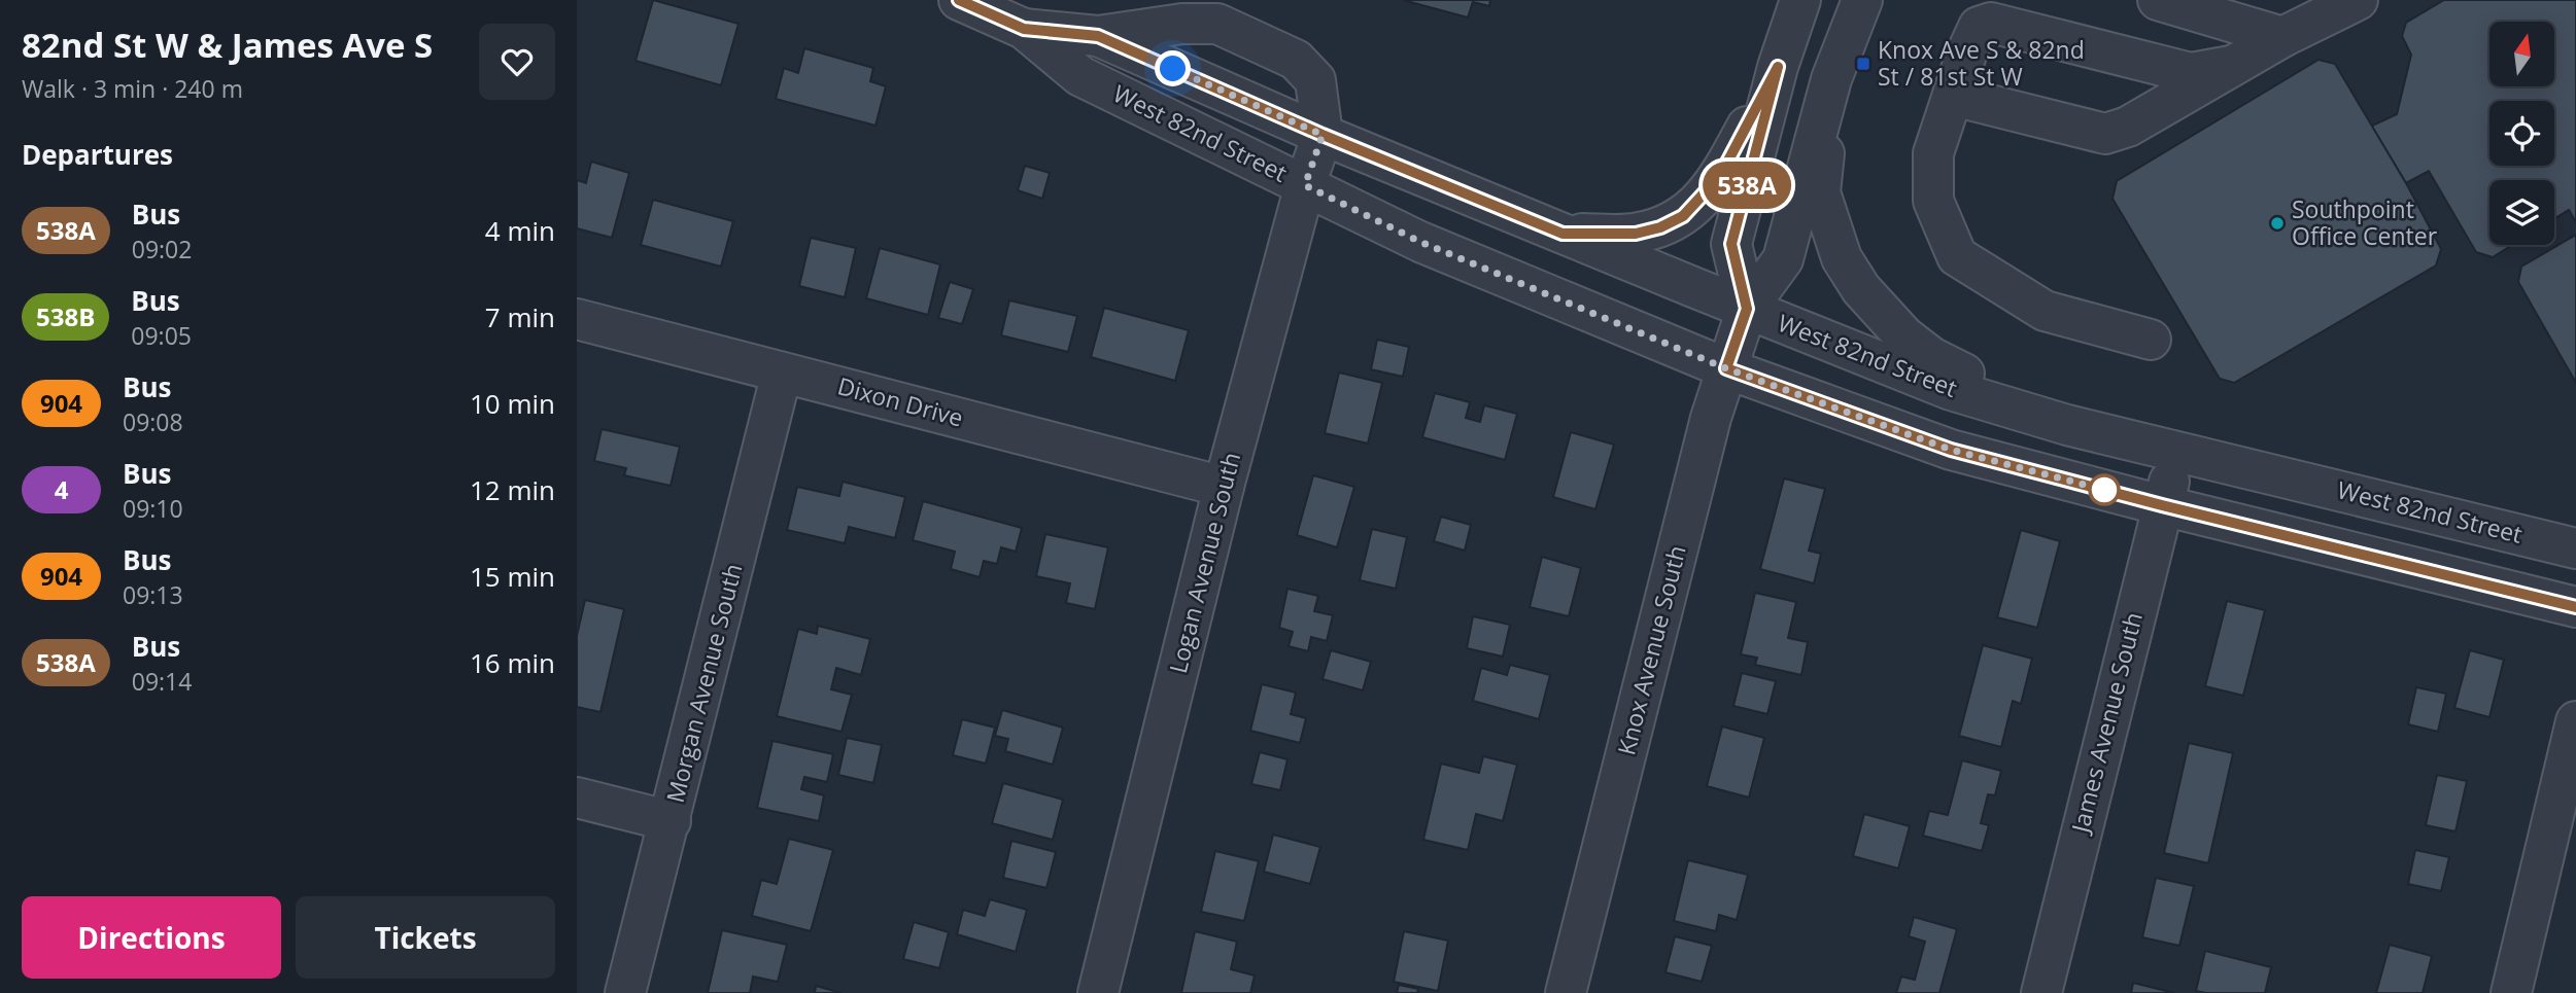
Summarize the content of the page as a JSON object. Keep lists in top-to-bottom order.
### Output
{
  "streets": {
    "street": [
      "West 82nd Street",
      "Dixon Drive",
      "Logan Avenue South",
      "Knox Avenue South",
      "Morgan Avenue South",
      "James Avenue South"
    ]
  },
  "crossings": [
    ["West 82nd Street", "Logan Avenue South"],
    ["West 82nd Street", "Knox Avenue South"],
    ["West 82nd Street", "James Avenue South"],
    ["Dixon Drive", "Logan Avenue South"],
    ["Dixon Drive", "Morgan Avenue South"]
  ],
  "places": {
    "transit": ["Knox Ave S & 82nd St / 81st St W"],
    "other": ["Southpoint Office Center"]
  },
  "lines": ["bus line 538A"],
  "north": "top",
  "page": {
    "heading": [
      ["82nd St W & James Ave S", "Walk · 3 min · 240 m"],
      "Departures"
    ],
    "on_map": "538A",
    "list": [
      {
        "mark": "538A",
        "name": "Bus",
        "note": "09:02",
        "value": "4 min"
      },
      {
        "mark": "538B",
        "name": "Bus",
        "note": "09:05",
        "value": "7 min"
      },
      {
        "mark": "904",
        "name": "Bus",
        "note": "09:08",
        "value": "10 min"
      },
      {
        "mark": "4",
        "name": "Bus",
        "note": "09:10",
        "value": "12 min"
      },
      {
        "mark": "904",
        "name": "Bus",
        "note": "09:13",
        "value": "15 min"
      },
      {
        "mark": "538A",
        "name": "Bus",
        "note": "09:14",
        "value": "16 min"
      }
    ],
    "buttons": ["Directions", "Tickets"]
  }
}
